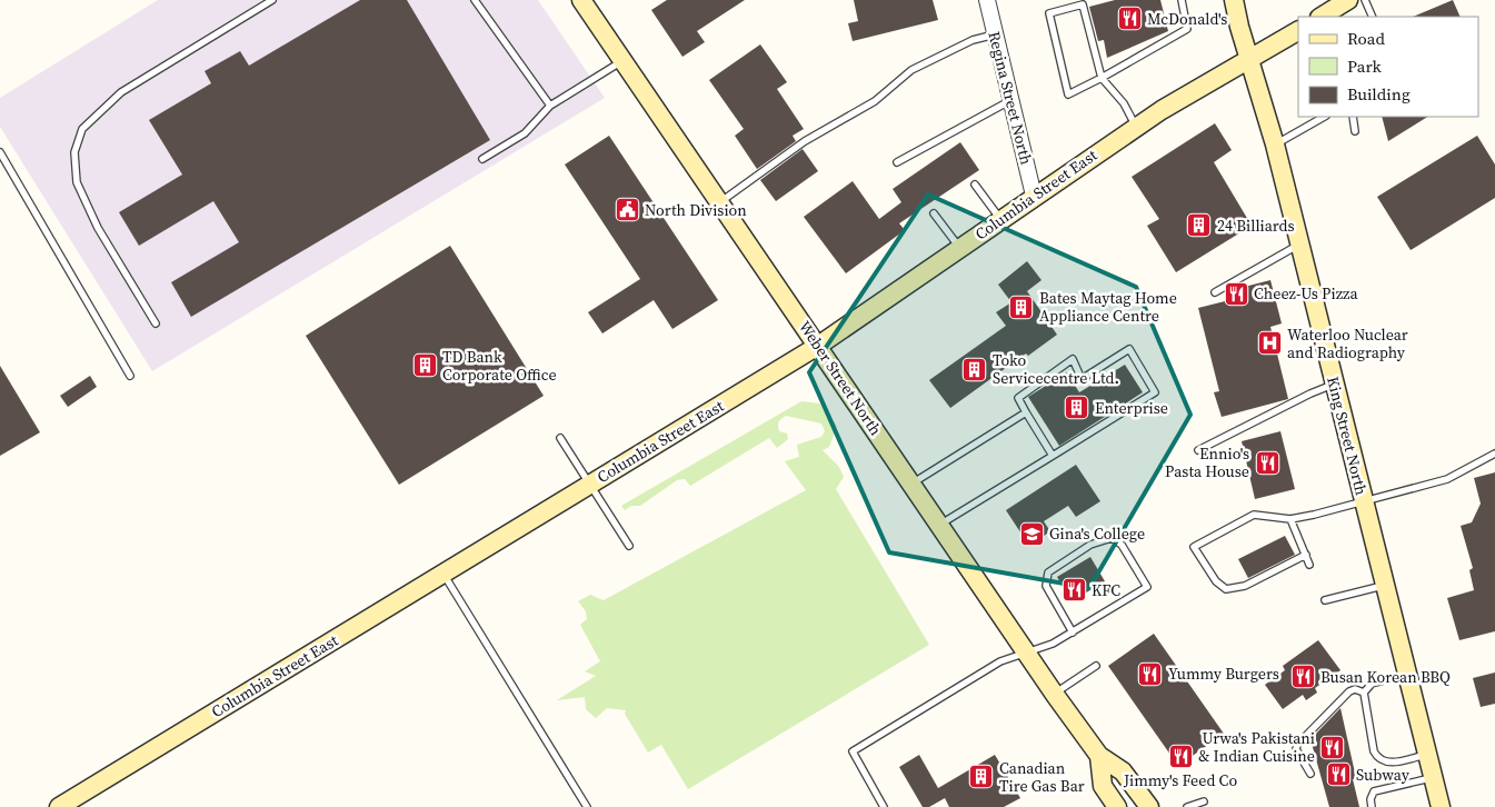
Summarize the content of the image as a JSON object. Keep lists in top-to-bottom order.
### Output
{
  "streets": {
    "main road": ["Columbia Street East", "Weber Street North", "King Street North"],
    "street": ["Regina Street North"]
  },
  "crossings": [
    ["Regina Street North", "Columbia Street East"],
    ["Columbia Street East", "Weber Street North"],
    ["Columbia Street East", "King Street North"]
  ],
  "places": {
    "restaurant": [
      "McDonald's",
      "Cheez-Us Pizza",
      "Ennio's Pasta House",
      "KFC",
      "Yummy Burgers",
      "Busan Korean BBQ",
      "Urwa's Pakistani & Indian Cuisine",
      "Jimmy's Feed Co",
      "Subway"
    ],
    "public building": ["North Division"],
    "building": [
      "24 Billiards",
      "Bates Maytag Home Appliance Centre",
      "TD Bank Corporate Office",
      "Toko Servicecentre Ltd.",
      "Enterprise",
      "Canadian Tire Gas Bar"
    ],
    "hospital": ["Waterloo Nuclear and Radiography"],
    "school or university": ["Gina's College"]
  },
  "legend": ["Road", "Park", "Building"]
}
